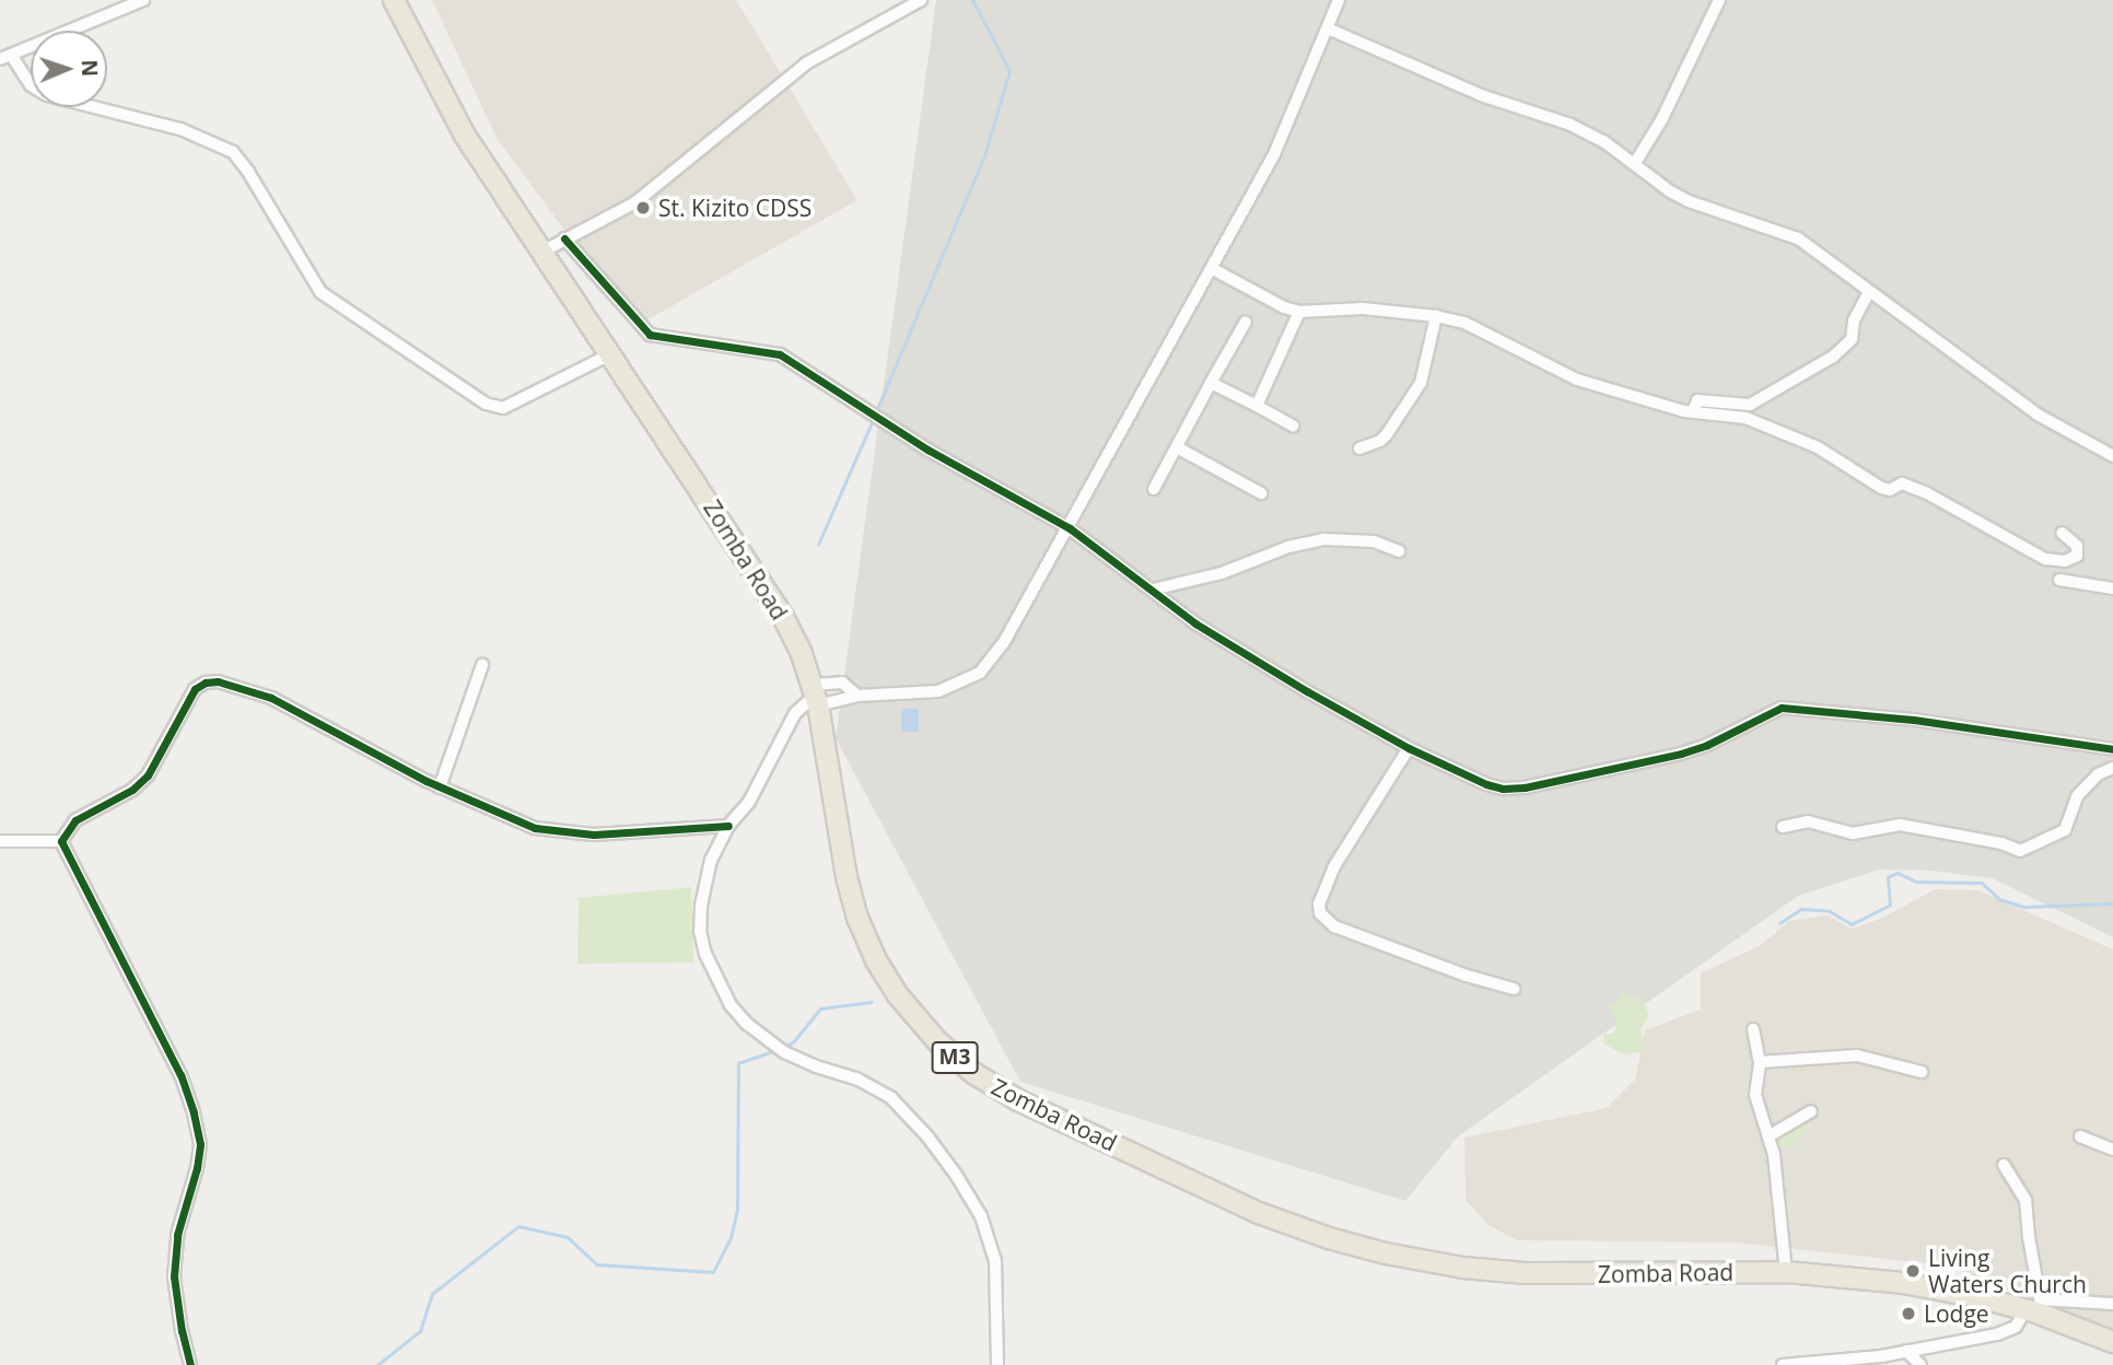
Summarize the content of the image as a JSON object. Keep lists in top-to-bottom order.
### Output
{
  "streets": {
    "highway": ["Zomba Road", "M3"]
  },
  "places": ["St. Kizito CDSS", "Living Waters Church", "Lodge"],
  "north": "right"
}
